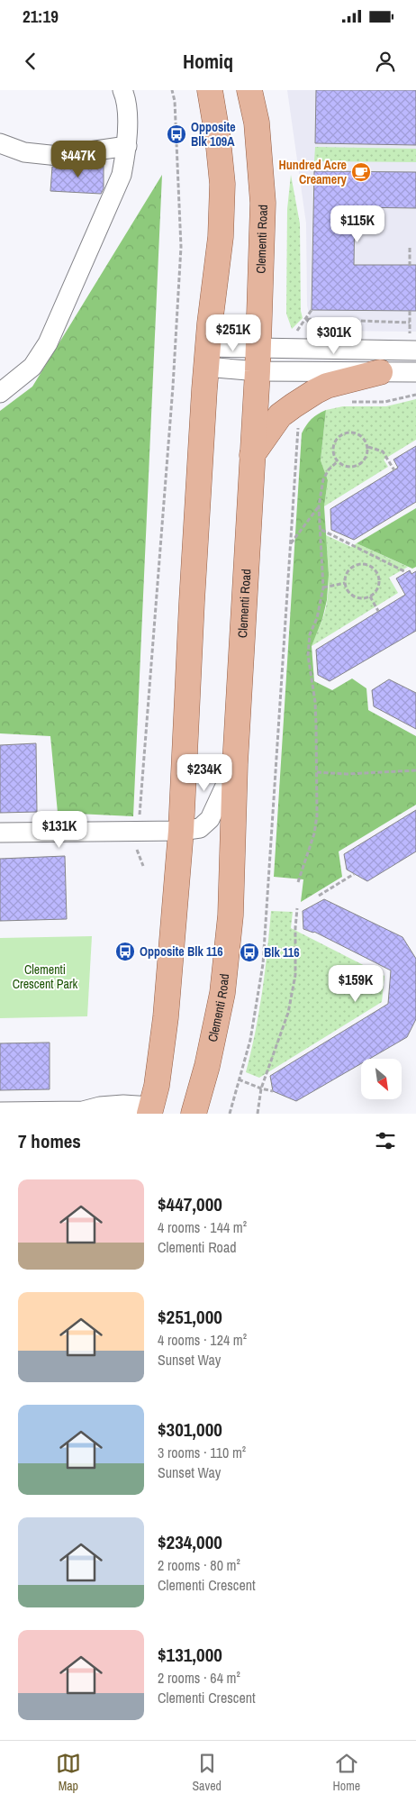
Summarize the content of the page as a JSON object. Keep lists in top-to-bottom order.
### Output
{
  "streets": {
    "main road": ["Clementi Road"]
  },
  "parks": ["Clementi Crescent Park"],
  "places": {
    "bus stop": ["Opposite Blk 109A", "Opposite Blk 116", "Blk 116"],
    "cafe": ["Hundred Acre Creamery"]
  },
  "north": "bottom right",
  "page": {
    "status": "21:19",
    "header": "Homiq",
    "price": [
      "$447K",
      "$115K",
      "$251K",
      "$301K",
      "$234K",
      "$131K",
      "$159K"
    ],
    "heading": "7 homes",
    "list": [
      {
        "name": "$447,000",
        "note": "4 rooms · 144 m² · Clementi Road"
      },
      {
        "name": "$251,000",
        "note": "4 rooms · 124 m² · Sunset Way"
      },
      {
        "name": "$301,000",
        "note": "3 rooms · 110 m² · Sunset Way"
      },
      {
        "name": "$234,000",
        "note": "2 rooms · 80 m² · Clementi Crescent"
      },
      {
        "name": "$131,000",
        "note": "2 rooms · 64 m² · Clementi Crescent"
      }
    ],
    "tabs": ["Map", "Saved", "Home"]
  }
}
